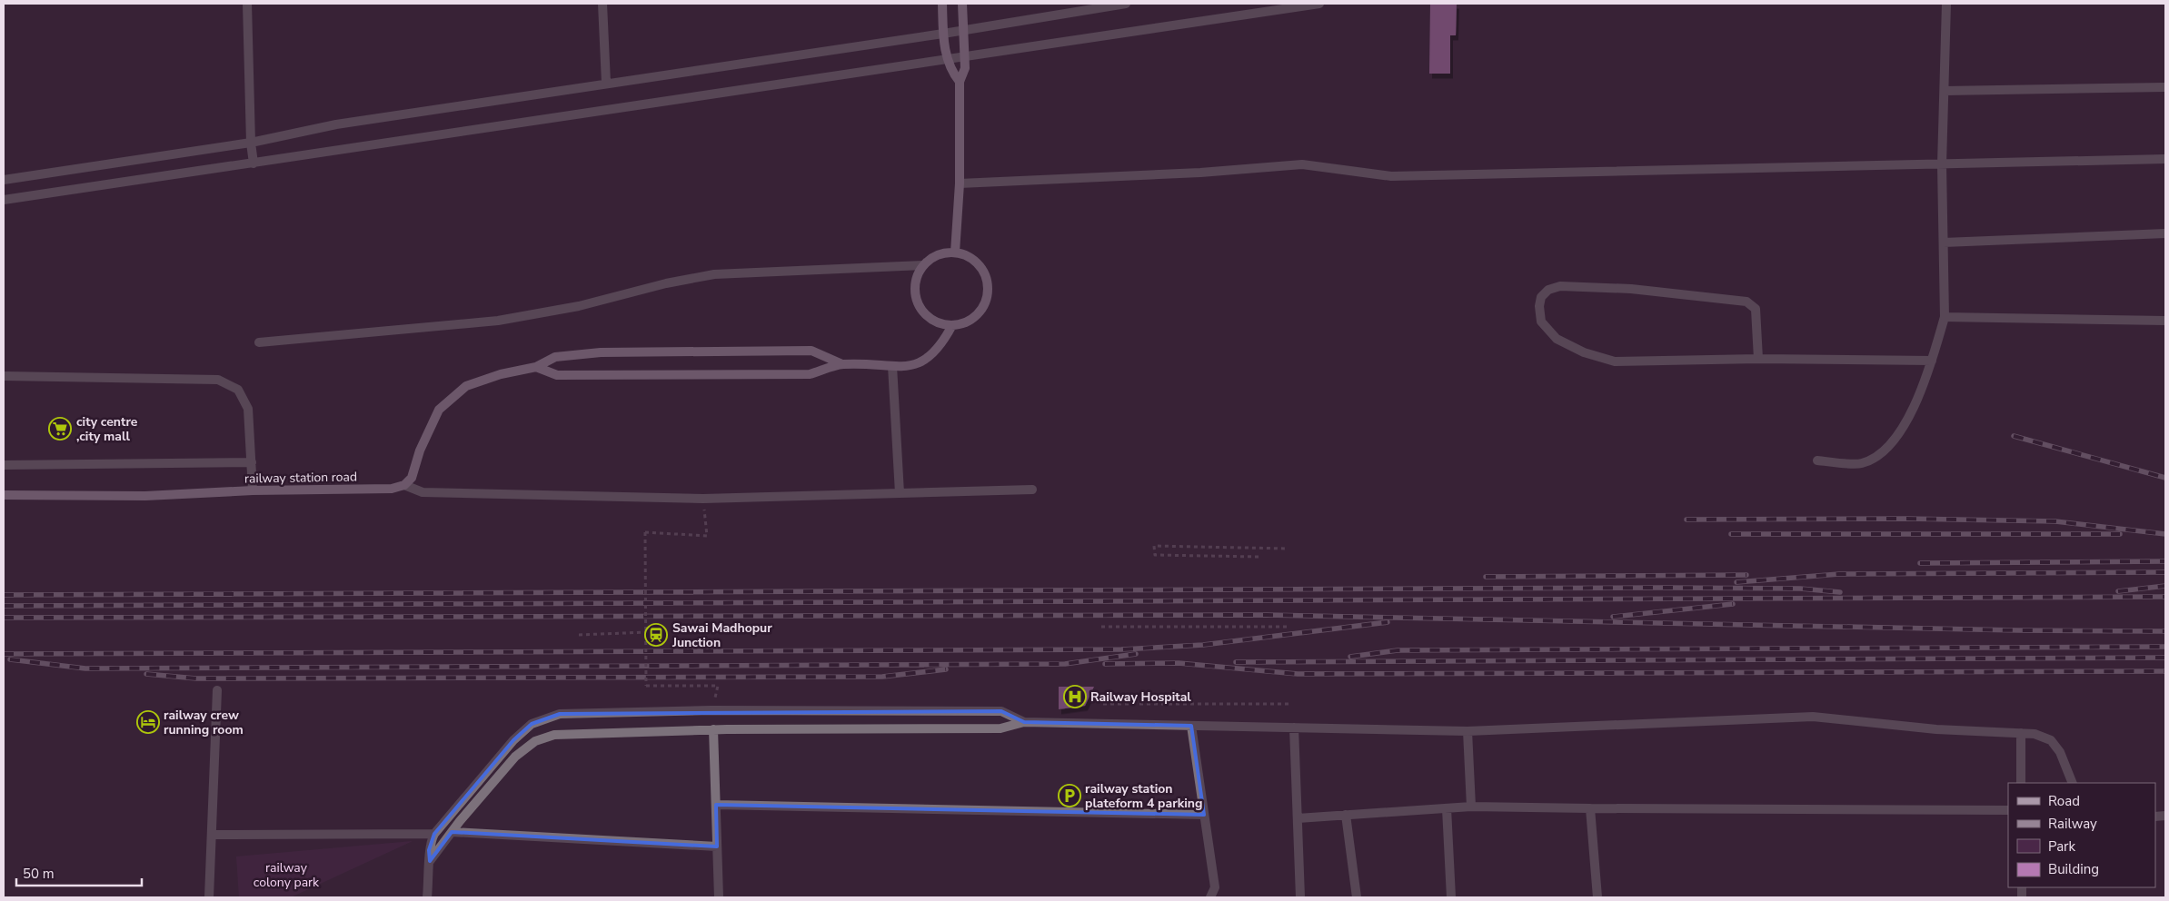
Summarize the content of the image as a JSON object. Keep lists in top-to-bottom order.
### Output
{
  "streets": {
    "street": ["railway station road"]
  },
  "parks": ["railway colony park"],
  "places": {
    "supermarket": ["city centre ,city mall"],
    "station": ["Sawai Madhopur Junction"],
    "hospital": ["Railway Hospital"],
    "hotel": ["railway crew running room"],
    "parking": ["railway station plateform 4 parking"]
  },
  "legend": [
    "Road",
    "Railway",
    "Park",
    "Building"
  ],
  "scale_bar": "50 m"
}
